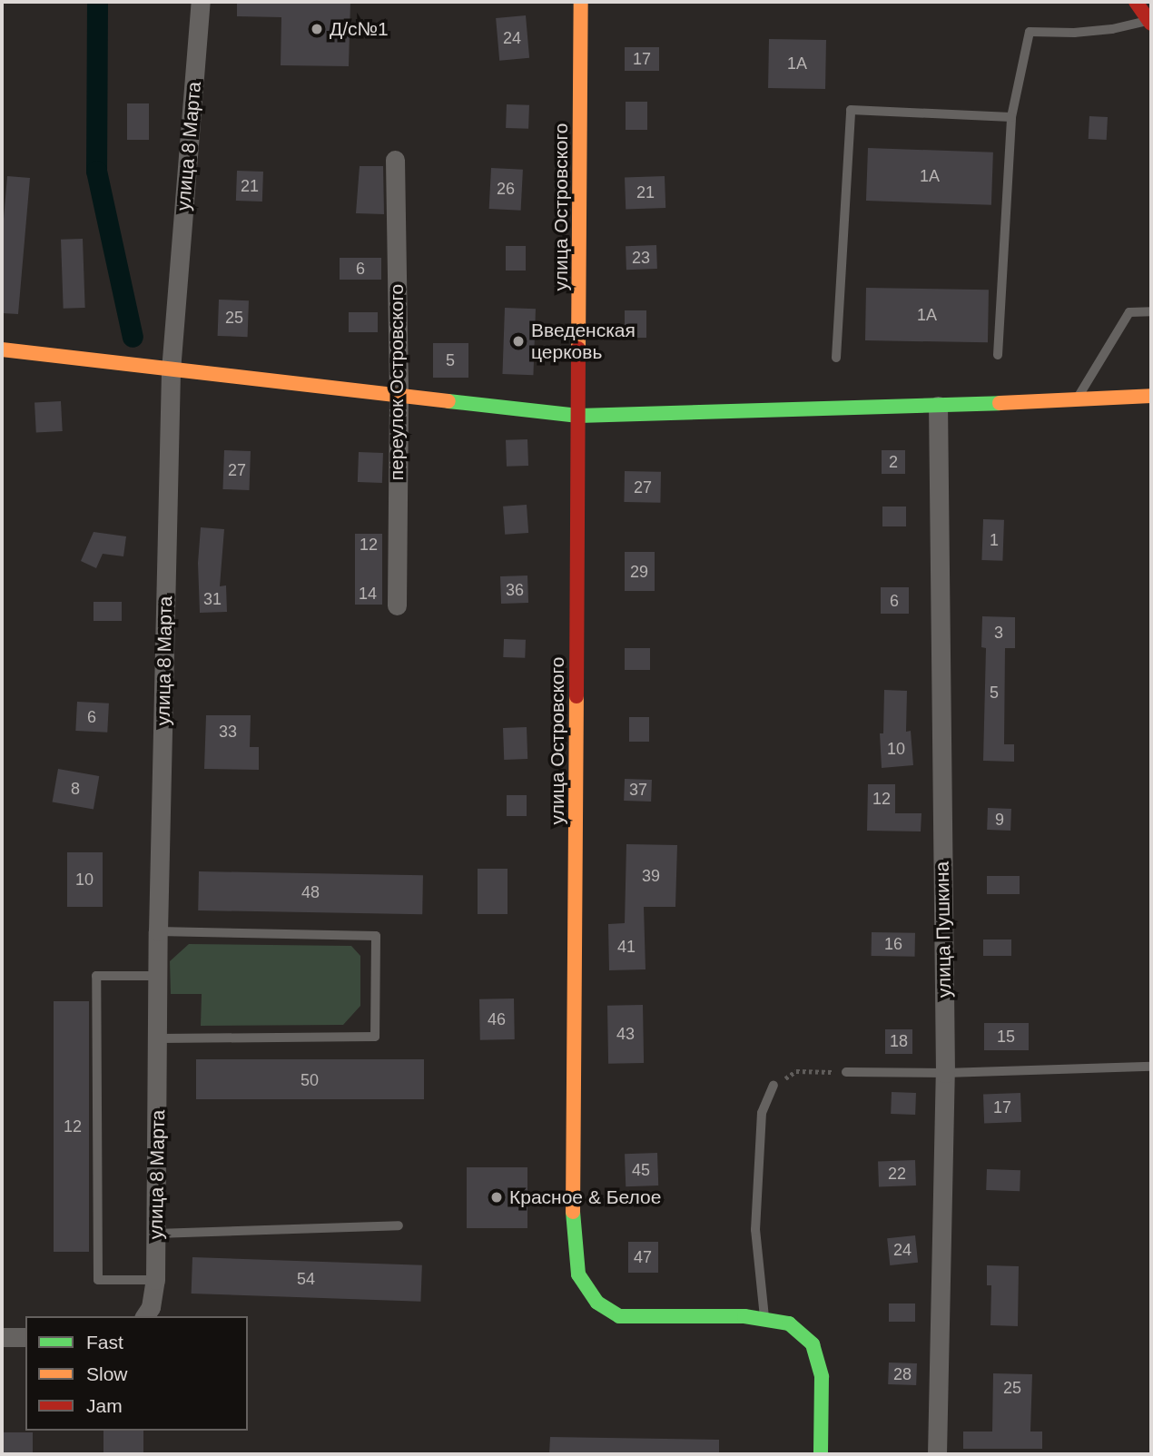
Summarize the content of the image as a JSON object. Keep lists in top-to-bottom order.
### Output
{
  "streets": {
    "street": [
      "улица 8 Марта",
      "улица Островского",
      "переулок Островского",
      "улица Пушкина"
    ]
  },
  "places": ["Д/с№1", "Введенская церковь", "Красное & Белое"],
  "house_numbers": [
    "24",
    "17",
    "1А",
    "1А",
    "21",
    "26",
    "21",
    "23",
    "6",
    "1А",
    "25",
    "5",
    "2",
    "27",
    "27",
    "1",
    "12",
    "29",
    "36",
    "14",
    "31",
    "6",
    "3",
    "5",
    "6",
    "33",
    "10",
    "8",
    "37",
    "12",
    "9",
    "39",
    "10",
    "48",
    "16",
    "41",
    "46",
    "43",
    "15",
    "18",
    "50",
    "17",
    "12",
    "45",
    "22",
    "24",
    "47",
    "54",
    "28",
    "25"
  ],
  "legend": ["Fast", "Slow", "Jam"]
}
